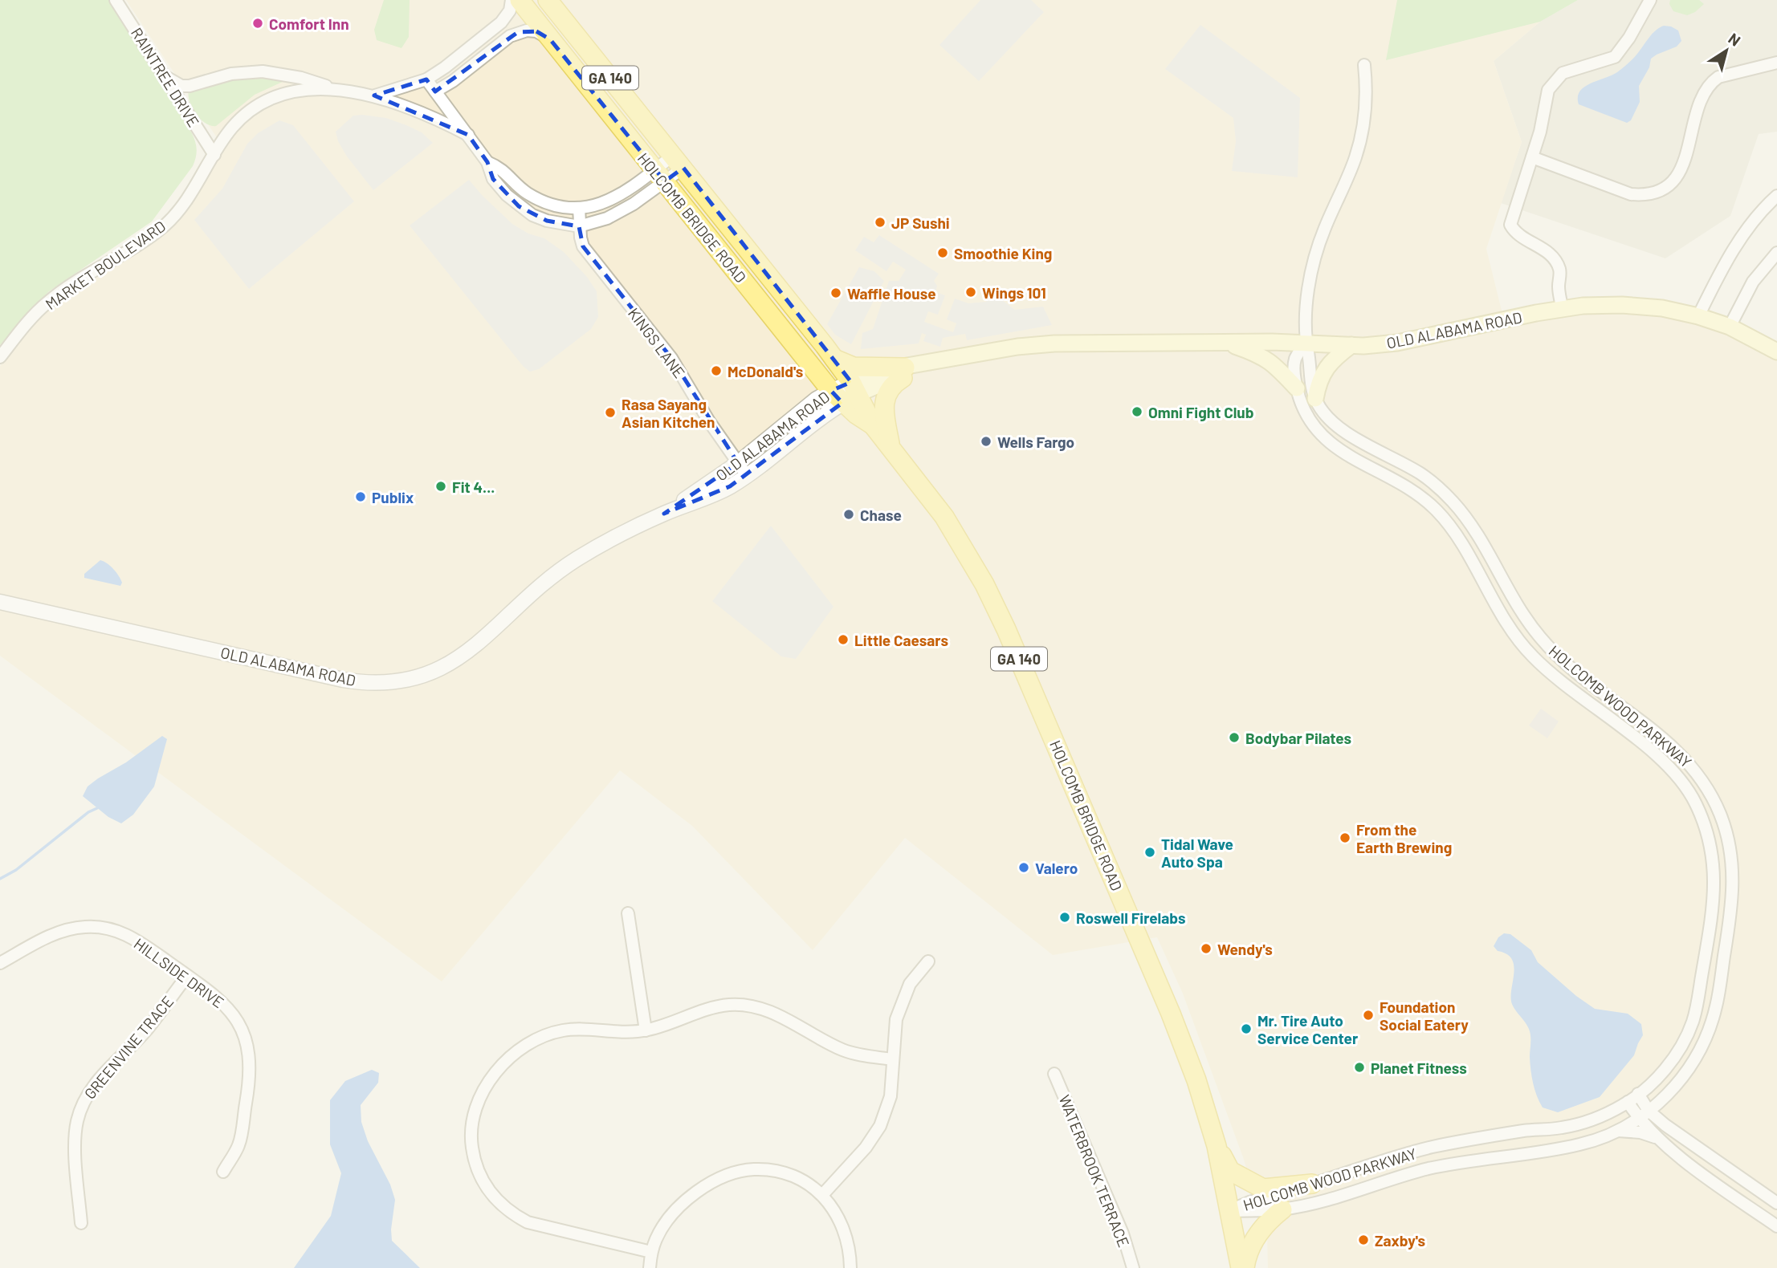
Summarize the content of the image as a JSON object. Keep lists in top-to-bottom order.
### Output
{
  "streets": {
    "main road": ["GA 140", "HOLCOMB BRIDGE ROAD", "OLD ALABAMA ROAD"],
    "street": [
      "RAINTREE DRIVE",
      "MARKET BOULEVARD",
      "KINGS LANE",
      "HOLCOMB WOOD PARKWAY",
      "HILLSIDE DRIVE",
      "GREENVINE TRACE",
      "WATERBROOK TERRACE"
    ]
  },
  "crossings": [
    ["RAINTREE DRIVE", "MARKET BOULEVARD"],
    ["HOLCOMB BRIDGE ROAD", "MARKET BOULEVARD"],
    ["HOLCOMB BRIDGE ROAD", "OLD ALABAMA ROAD"],
    ["HOLCOMB BRIDGE ROAD", "HOLCOMB WOOD PARKWAY"],
    ["MARKET BOULEVARD", "KINGS LANE"],
    ["OLD ALABAMA ROAD", "KINGS LANE"],
    ["OLD ALABAMA ROAD", "HOLCOMB WOOD PARKWAY"],
    ["HILLSIDE DRIVE", "GREENVINE TRACE"]
  ],
  "places": [
    "Comfort Inn",
    "JP Sushi",
    "Smoothie King",
    "Wings 101",
    "Waffle House",
    "McDonald's",
    "Omni Fight Club",
    "Rasa Sayang Asian Kitchen",
    "Wells Fargo",
    "Fit 4...",
    "Publix",
    "Chase",
    "Little Caesars",
    "Bodybar Pilates",
    "From the Earth Brewing",
    "Tidal Wave Auto Spa",
    "Valero",
    "Roswell Firelabs",
    "Wendy's",
    "Foundation Social Eatery",
    "Mr. Tire Auto Service Center",
    "Planet Fitness",
    "Zaxby's"
  ],
  "north": "top right"
}
